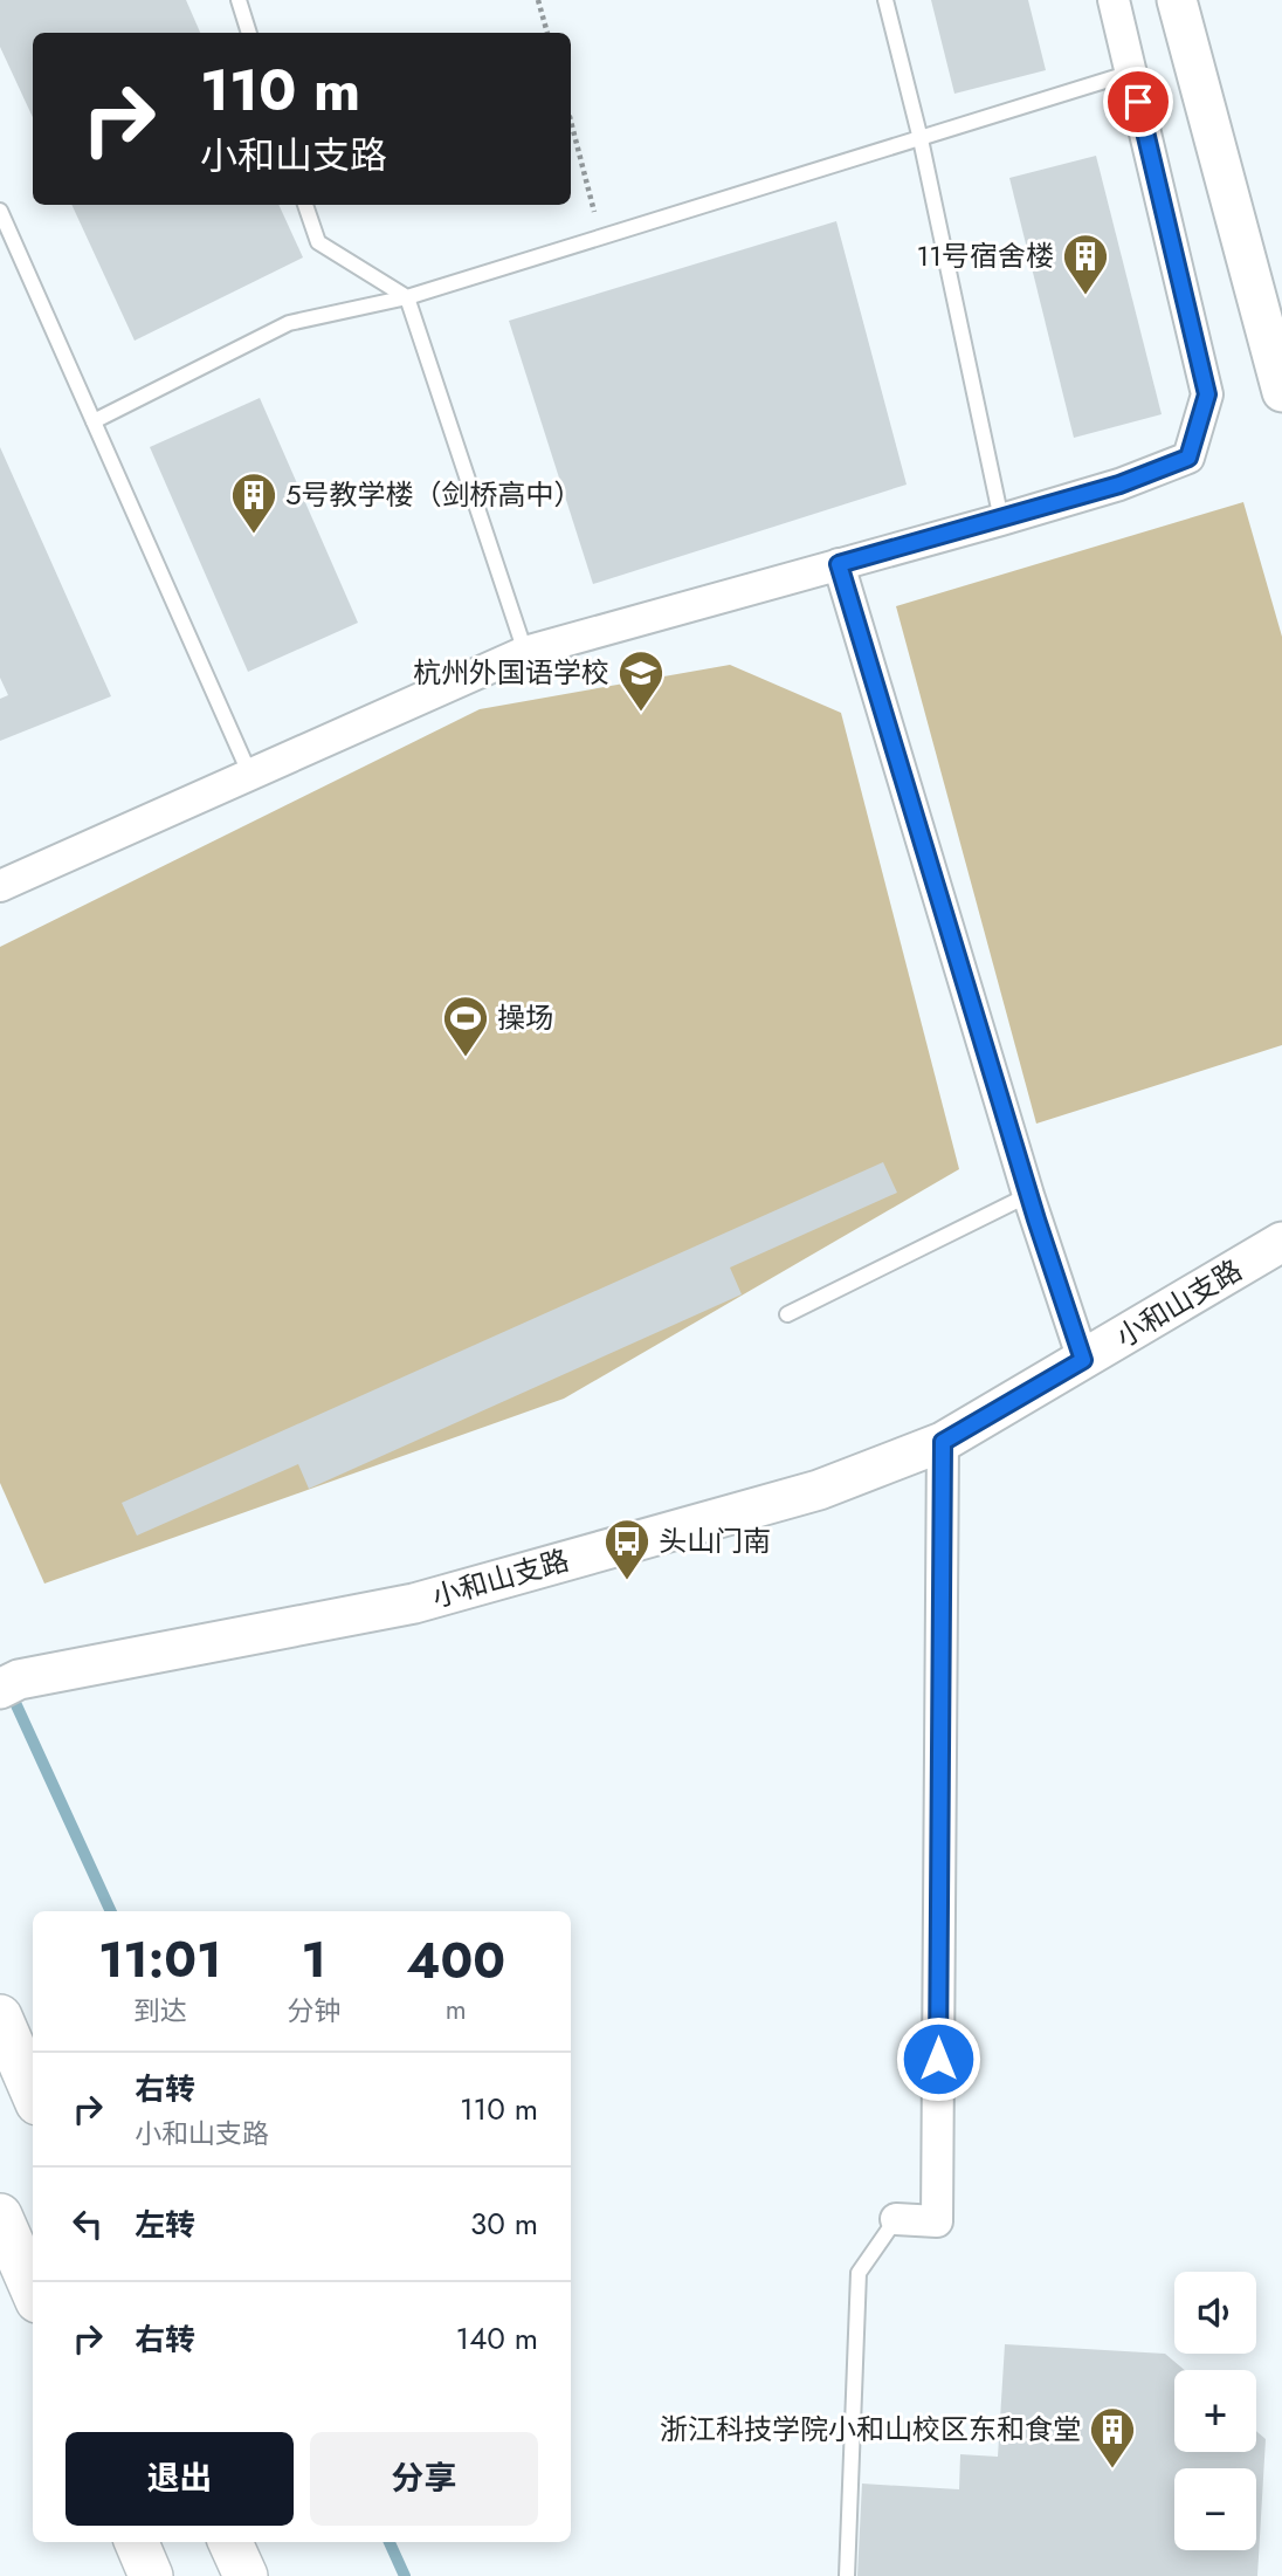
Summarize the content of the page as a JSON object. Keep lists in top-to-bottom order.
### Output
{
  "streets": {
    "street": ["小和山支路"]
  },
  "places": {
    "building": ["11号宿舍楼", "5号教学楼（剑桥高中）", "浙江科技学院小和山校区东和食堂"],
    "school or university": ["杭州外国语学校"],
    "sports": ["操场"],
    "bus stop": ["头山门南"]
  },
  "page": {
    "turn": ["110 m", "小和山支路"],
    "eta": [
      "11:01",
      "到达",
      "1",
      "分钟",
      "400",
      "m"
    ],
    "list": [
      {
        "name": "右转",
        "note": "小和山支路",
        "value": "110 m"
      },
      {
        "name": "左转",
        "value": "30 m"
      },
      {
        "name": "右转",
        "value": "140 m"
      }
    ],
    "map_buttons": ["+", "−"],
    "buttons": ["退出", "分享"]
  }
}
